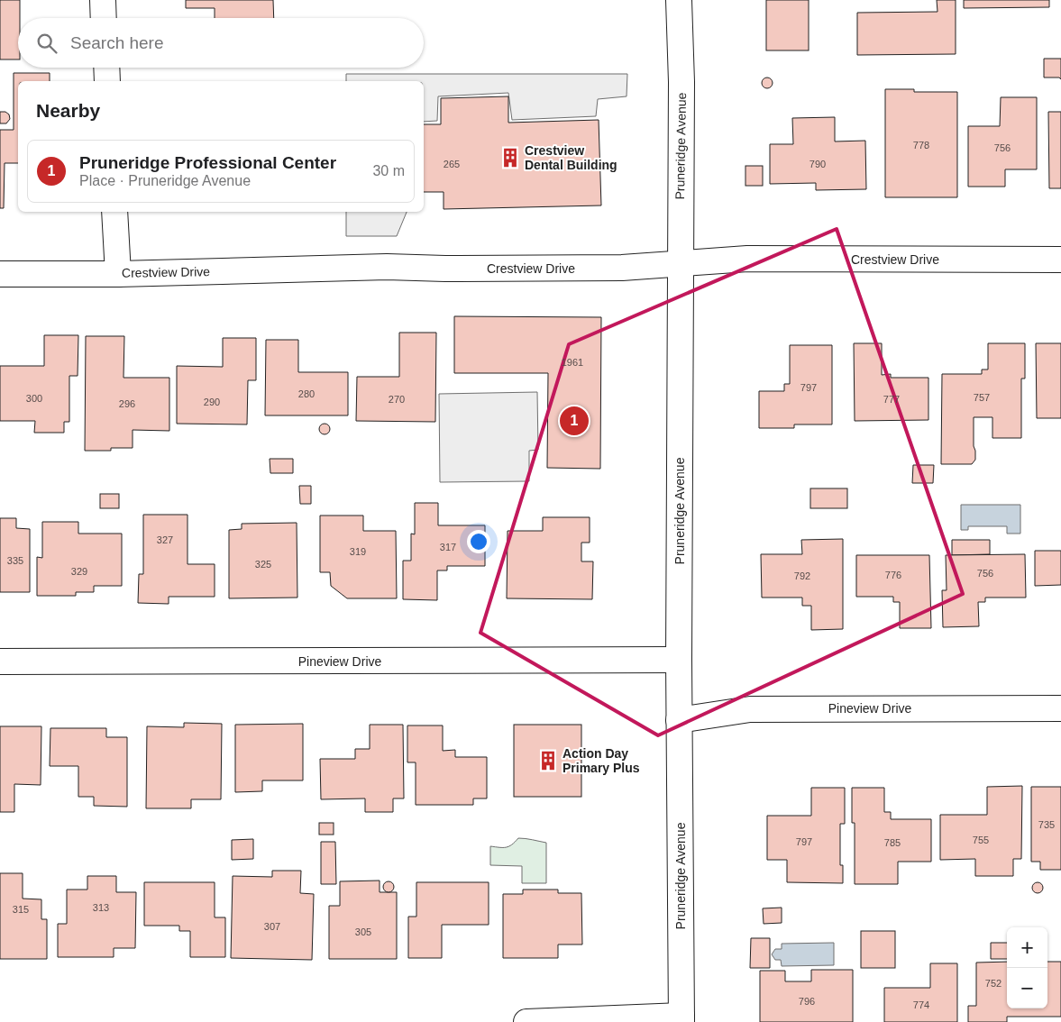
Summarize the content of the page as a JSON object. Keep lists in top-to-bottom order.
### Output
{
  "streets": {
    "street": ["Pruneridge Avenue", "Crestview Drive", "Pineview Drive"]
  },
  "crossings": [
    ["Pruneridge Avenue", "Crestview Drive"],
    ["Pruneridge Avenue", "Pineview Drive"]
  ],
  "places": {
    "building": ["Crestview Dental Building", "Action Day Primary Plus"]
  },
  "house_numbers": [
    "778",
    "756",
    "265",
    "790",
    "1961",
    "797",
    "280",
    "757",
    "300",
    "270",
    "777",
    "290",
    "296",
    "327",
    "317",
    "319",
    "335",
    "325",
    "329",
    "756",
    "776",
    "792",
    "735",
    "755",
    "797",
    "785",
    "313",
    "315",
    "307",
    "305",
    "752",
    "796",
    "774"
  ],
  "page": {
    "search": "Search here",
    "heading": "Nearby",
    "list": [
      {
        "mark": "1",
        "name": "Pruneridge Professional Center",
        "note": "Place · Pruneridge Avenue",
        "value": "30 m"
      }
    ],
    "pins": "1",
    "map_buttons": ["+", "−"]
  }
}
